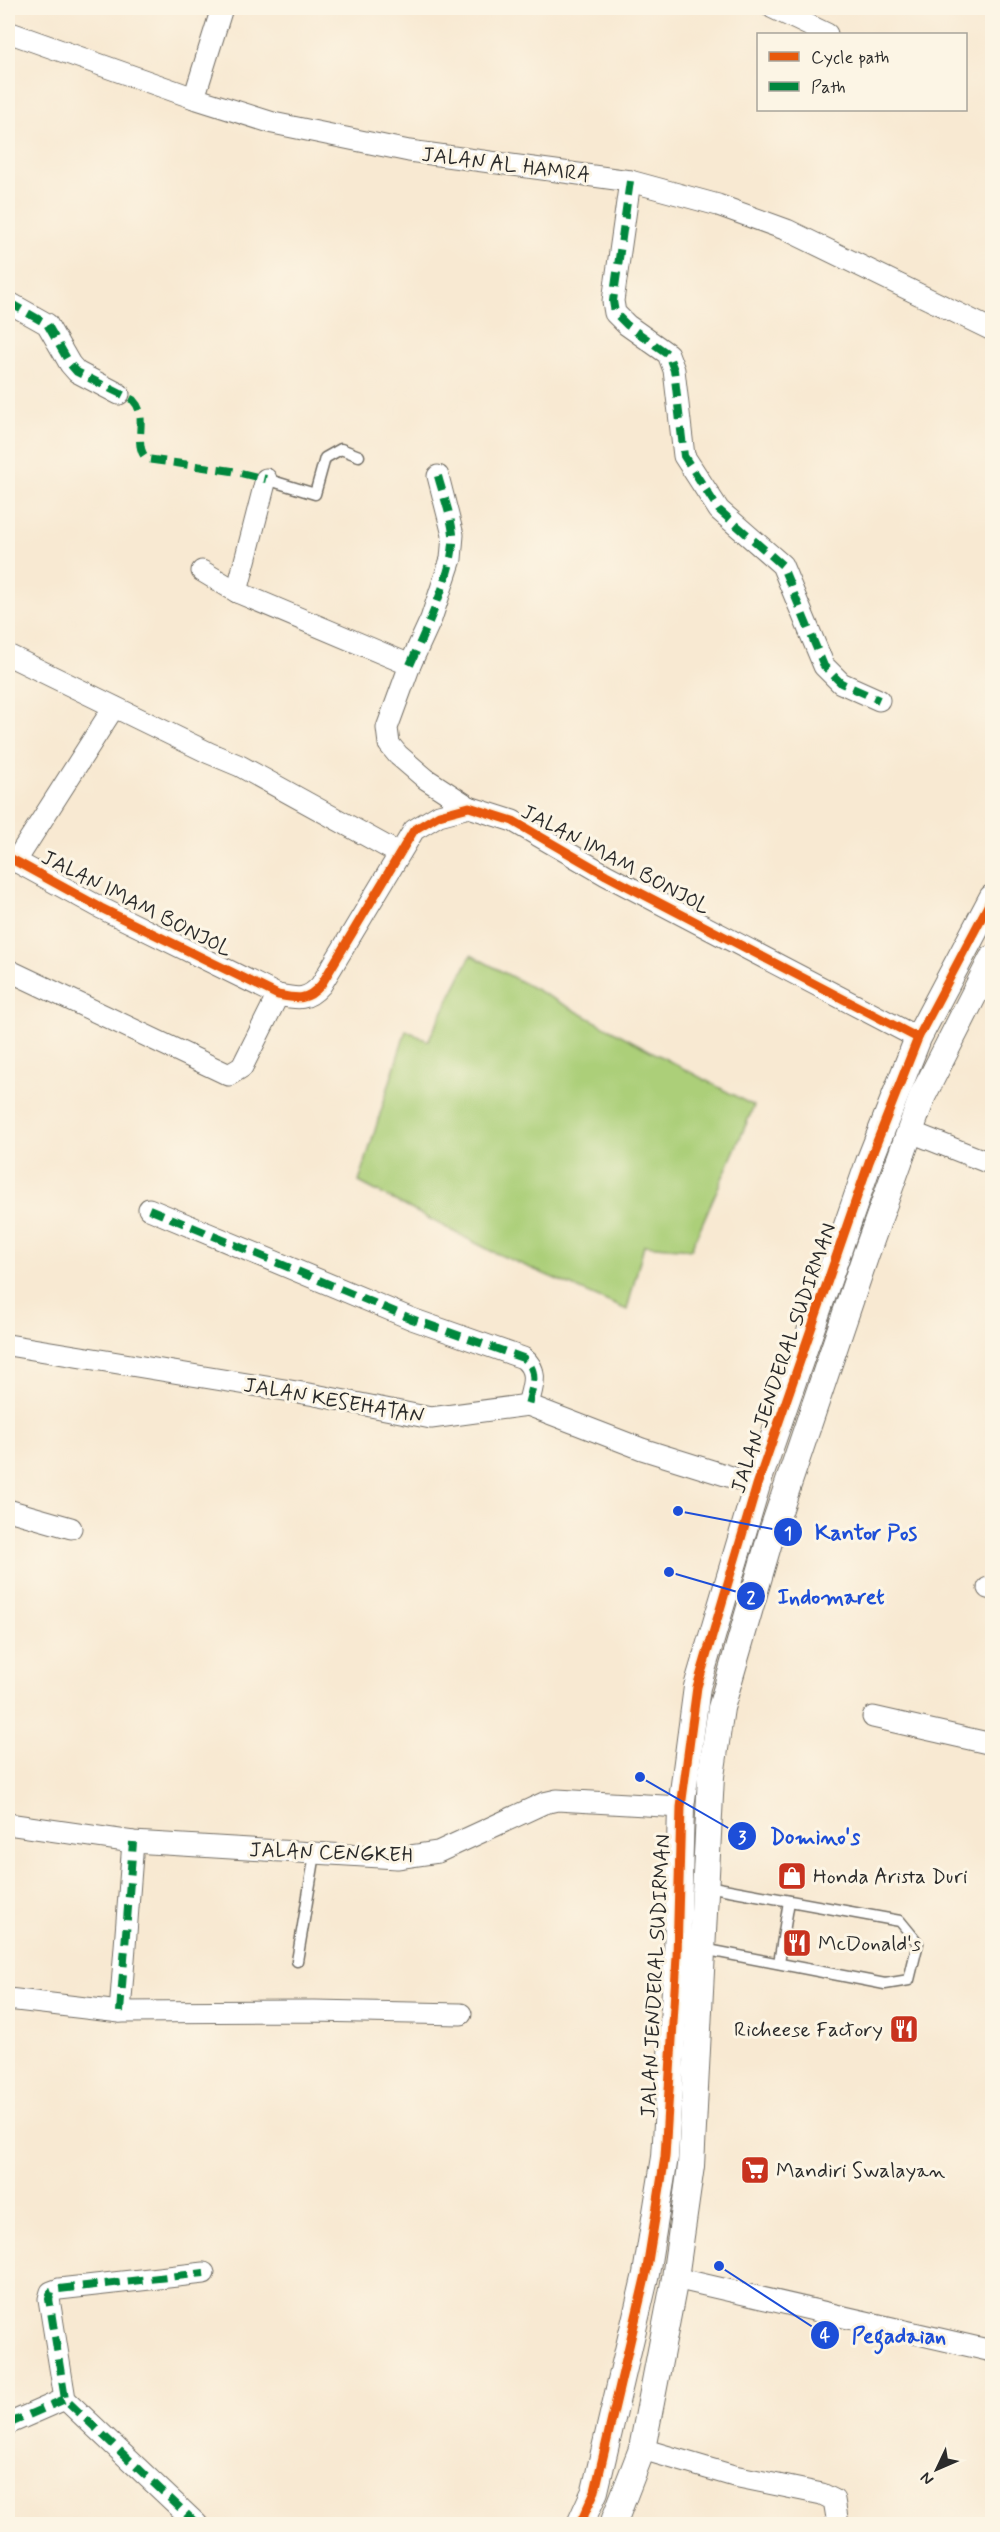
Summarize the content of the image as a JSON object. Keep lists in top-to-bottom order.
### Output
{
  "streets": {
    "street": [
      "JALAN AL HAMRA",
      "JALAN IMAM BONJOL",
      "JALAN JENDERAL SUDIRMAN",
      "JALAN KESEHATAN",
      "JALAN CENGKEH"
    ]
  },
  "crossings": [
    ["JALAN IMAM BONJOL", "JALAN JENDERAL SUDIRMAN"],
    ["JALAN JENDERAL SUDIRMAN", "JALAN KESEHATAN"],
    ["JALAN JENDERAL SUDIRMAN", "JALAN CENGKEH"]
  ],
  "places": {
    "other": [
      "Kantor Pos",
      "Indomaret",
      "Domino's",
      "Pegadaian"
    ],
    "shop": ["Honda Arista Duri"],
    "restaurant": ["McDonald's", "Richeese Factory"],
    "supermarket": ["Mandiri Swalayan"]
  },
  "legend": ["Cycle path", "Path"],
  "north": "bottom left"
}
